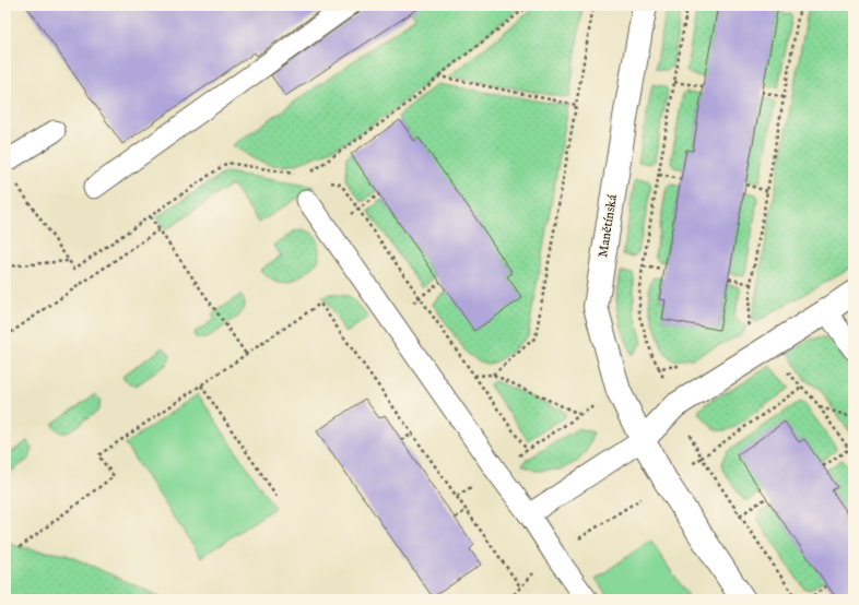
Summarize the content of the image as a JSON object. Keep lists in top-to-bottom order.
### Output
{
  "streets": {
    "street": ["Manětínská"]
  }
}
